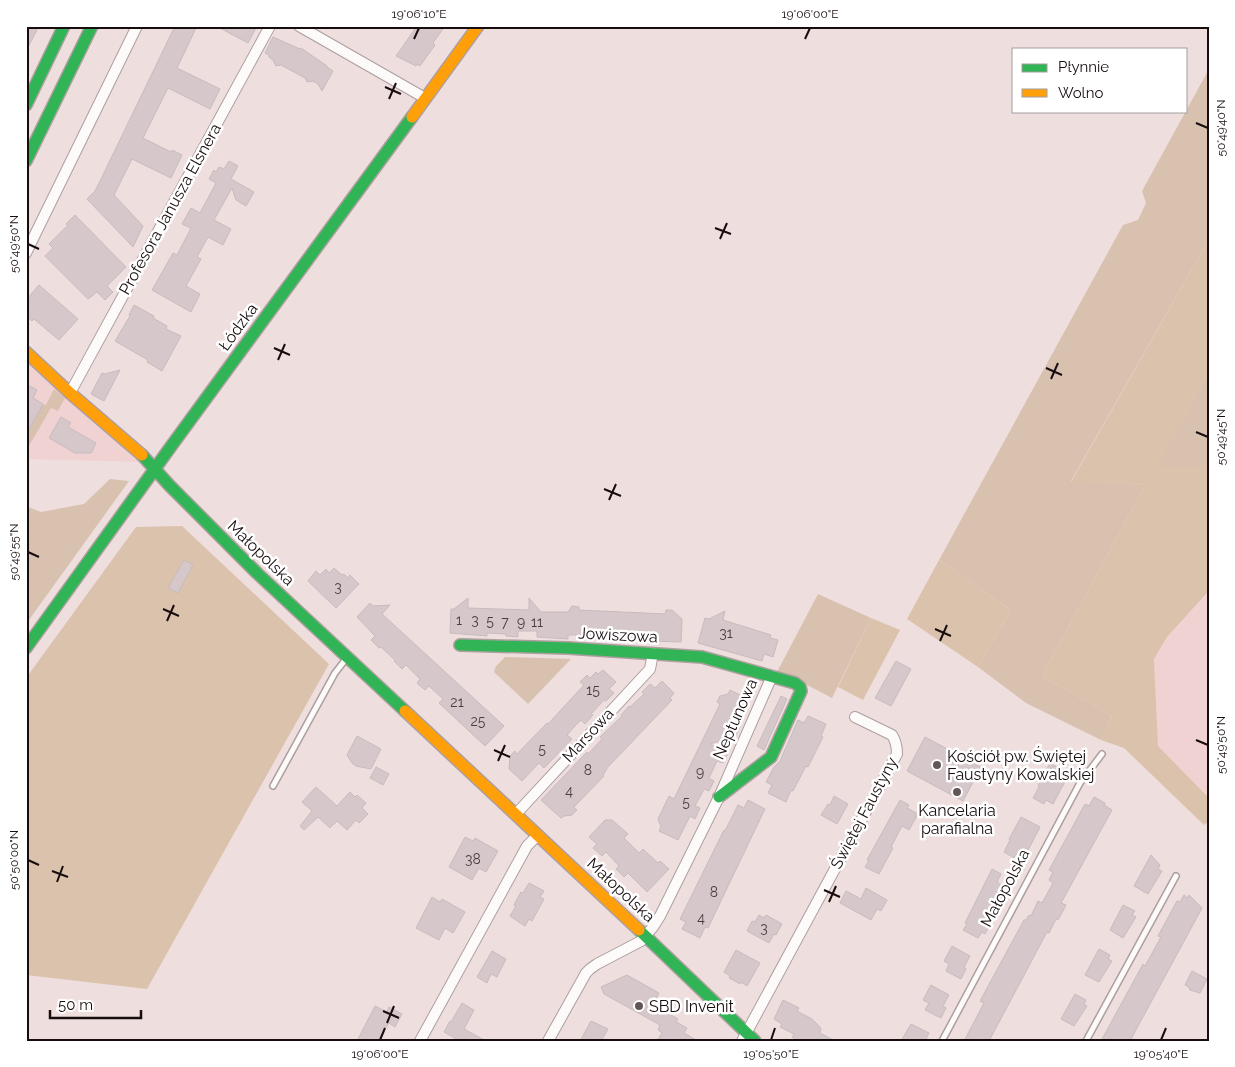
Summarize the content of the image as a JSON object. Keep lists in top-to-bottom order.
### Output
{
  "streets": {
    "street": [
      "Profesora Janusza Elsnera",
      "Łódzka",
      "Małopolska",
      "Jowiszowa",
      "Neptunowa",
      "Marsowa",
      "Świętej Faustyny"
    ]
  },
  "crossings": [
    ["Profesora Janusza Elsnera", "Małopolska"],
    ["Łódzka", "Małopolska"],
    ["Małopolska", "Neptunowa"],
    ["Małopolska", "Marsowa"],
    ["Małopolska", "Świętej Faustyny"],
    ["Jowiszowa", "Neptunowa"],
    ["Jowiszowa", "Marsowa"]
  ],
  "places": ["Kościół pw. Świętej Faustyny Kowalskiej", "Kancelaria parafialna", "SBD Invenit"],
  "house_numbers": [
    "3",
    "1",
    "3",
    "5",
    "7",
    "9",
    "11",
    "31",
    "15",
    "21",
    "25",
    "5",
    "8",
    "9",
    "4",
    "5",
    "38",
    "8",
    "4",
    "3"
  ],
  "legend": ["Płynnie", "Wolno"],
  "scale_bar": "50 m",
  "coordinates": [
    "19°06'10\"E",
    "19°06'00\"E",
    "50°49'40\"N",
    "50°49'50\"N",
    "50°49'45\"N",
    "50°49'55\"N",
    "50°50'00\"N",
    "19°05'50\"E",
    "19°05'40\"E"
  ]
}
